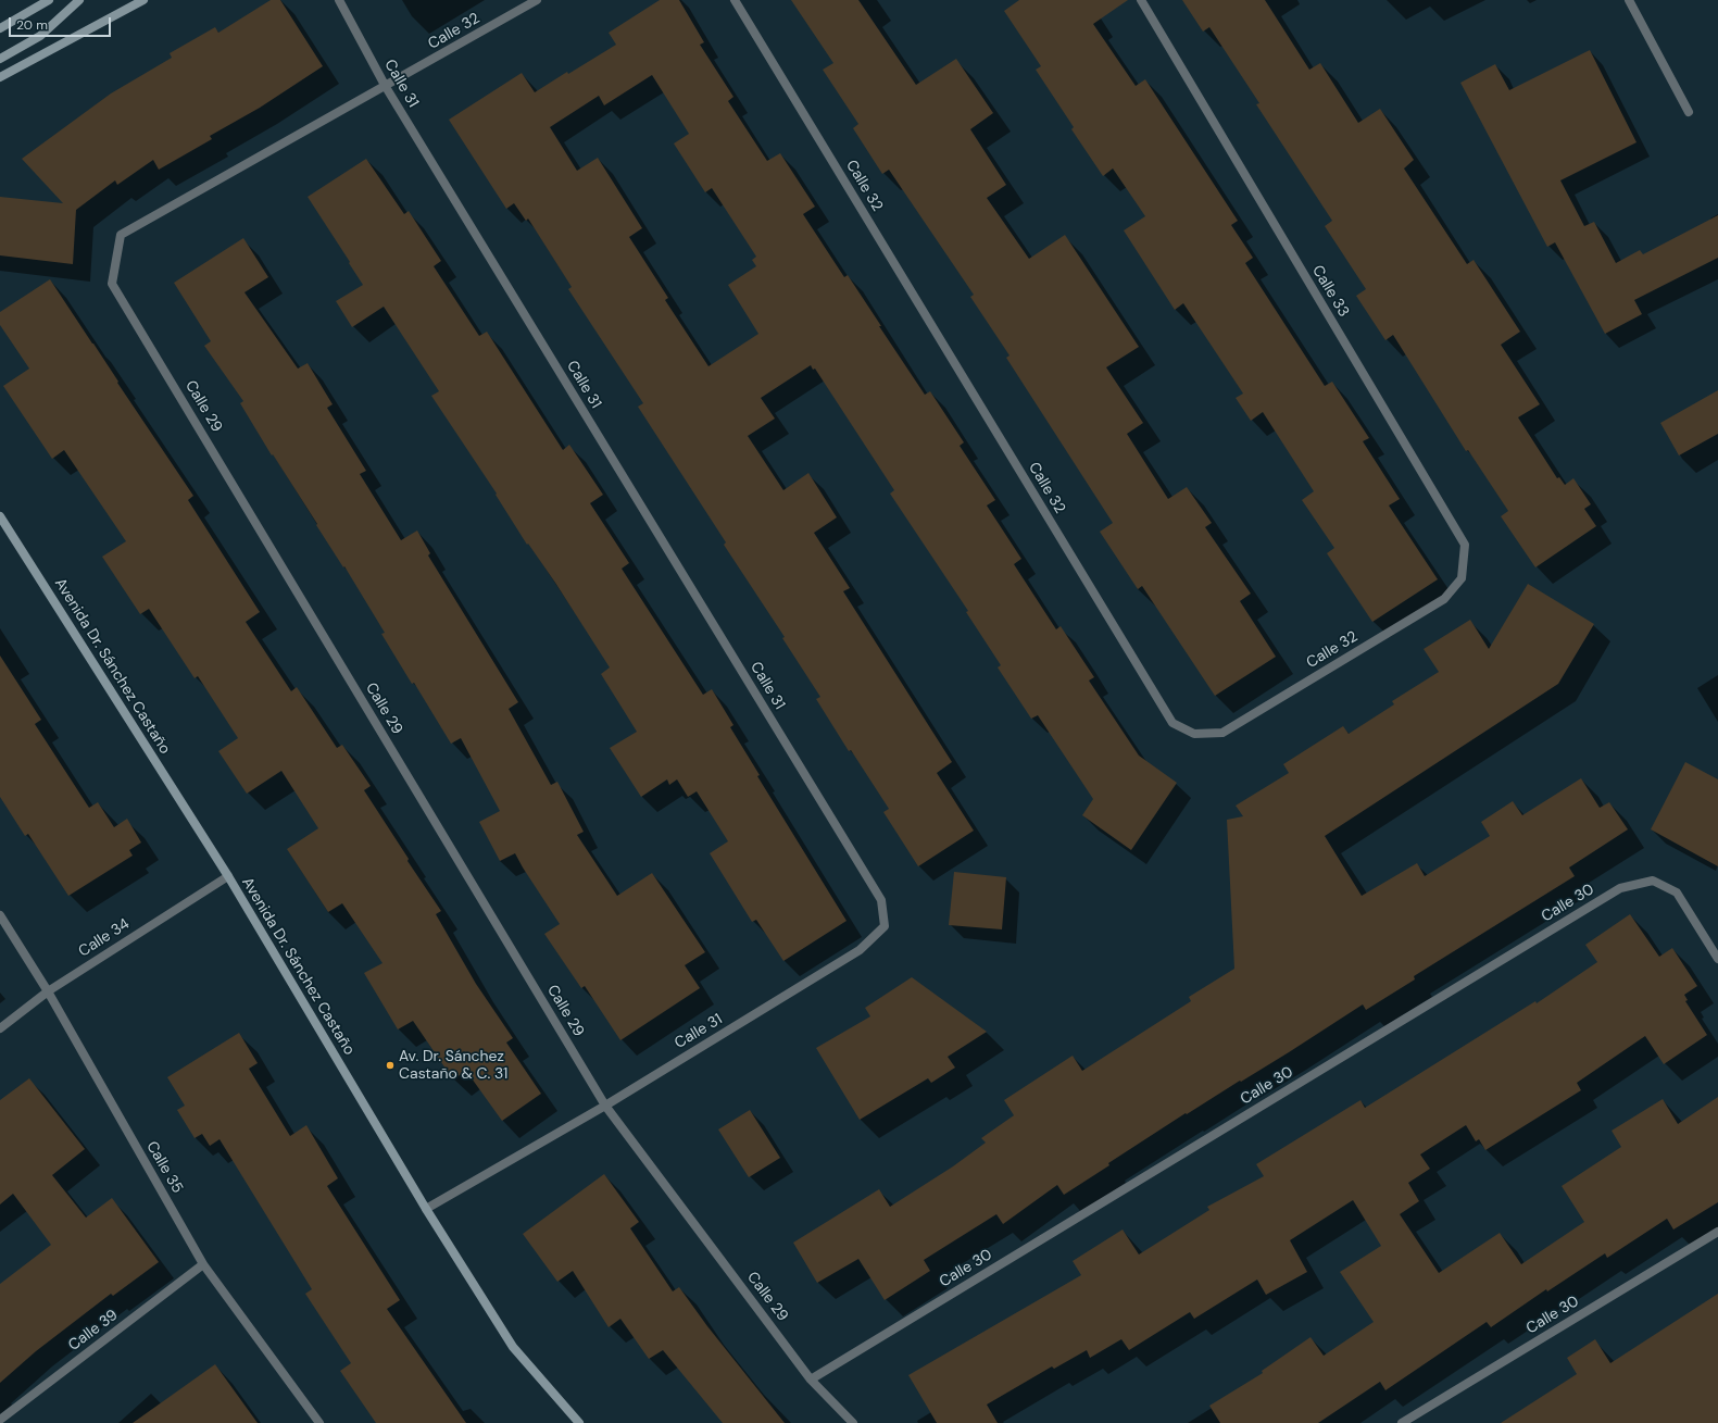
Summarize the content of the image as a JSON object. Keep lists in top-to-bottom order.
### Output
{
  "streets": {
    "street": [
      "Calle 32",
      "Calle 31",
      "Calle 33",
      "Calle 29",
      "Avenida Dr. Sánchez Castaño",
      "Calle 30",
      "Calle 34",
      "Calle 35",
      "Calle 39"
    ]
  },
  "crossings": [
    ["Calle 32", "Calle 31"],
    ["Calle 32", "Calle 33"],
    ["Calle 32", "Calle 29"],
    ["Calle 31", "Calle 29"],
    ["Calle 31", "Avenida Dr. Sánchez Castaño"],
    ["Calle 29", "Calle 30"],
    ["Avenida Dr. Sánchez Castaño", "Calle 34"],
    ["Calle 34", "Calle 35"],
    ["Calle 35", "Calle 39"]
  ],
  "places": ["Av. Dr. Sánchez Castaño & C. 31"],
  "scale_bar": "20 m"
}
